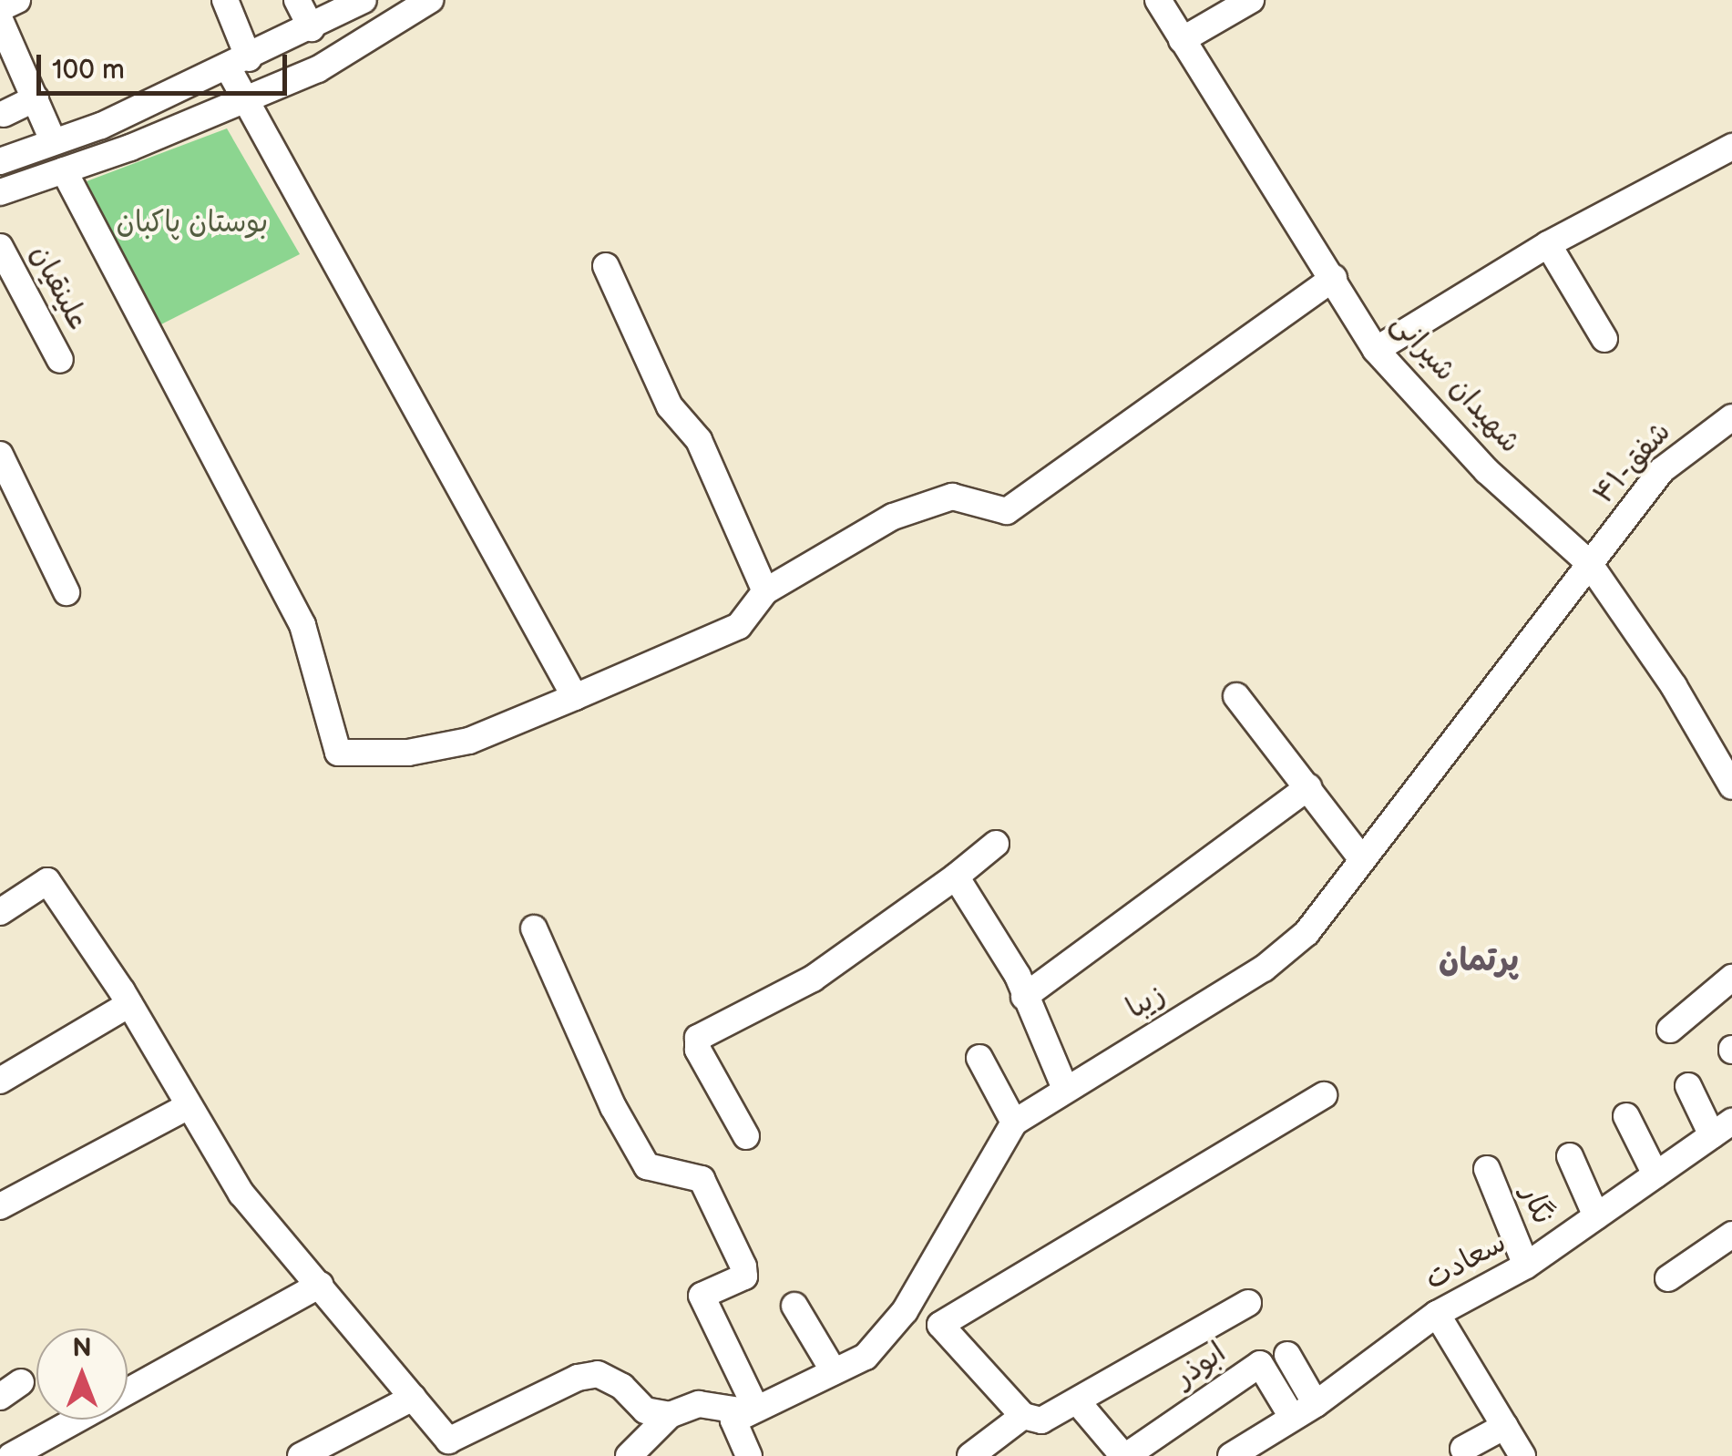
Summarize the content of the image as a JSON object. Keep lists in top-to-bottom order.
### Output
{
  "streets": {
    "street": [
      "علینقیان",
      "شهیدان شیرانی",
      "شفق-۴۱",
      "زیبا",
      "نگار",
      "سعادت",
      "ابوذر"
    ]
  },
  "crossings": [
    ["شهیدان شیرانی", "شفق-۴۱"],
    ["شهیدان شیرانی", "زیبا"],
    ["شفق-۴۱", "زیبا"],
    ["نگار", "سعادت"],
    ["سعادت", "ابوذر"]
  ],
  "districts": ["پرتمان"],
  "parks": ["بوستان پاکبان"],
  "scale_bar": "100 m",
  "north": "top"
}
